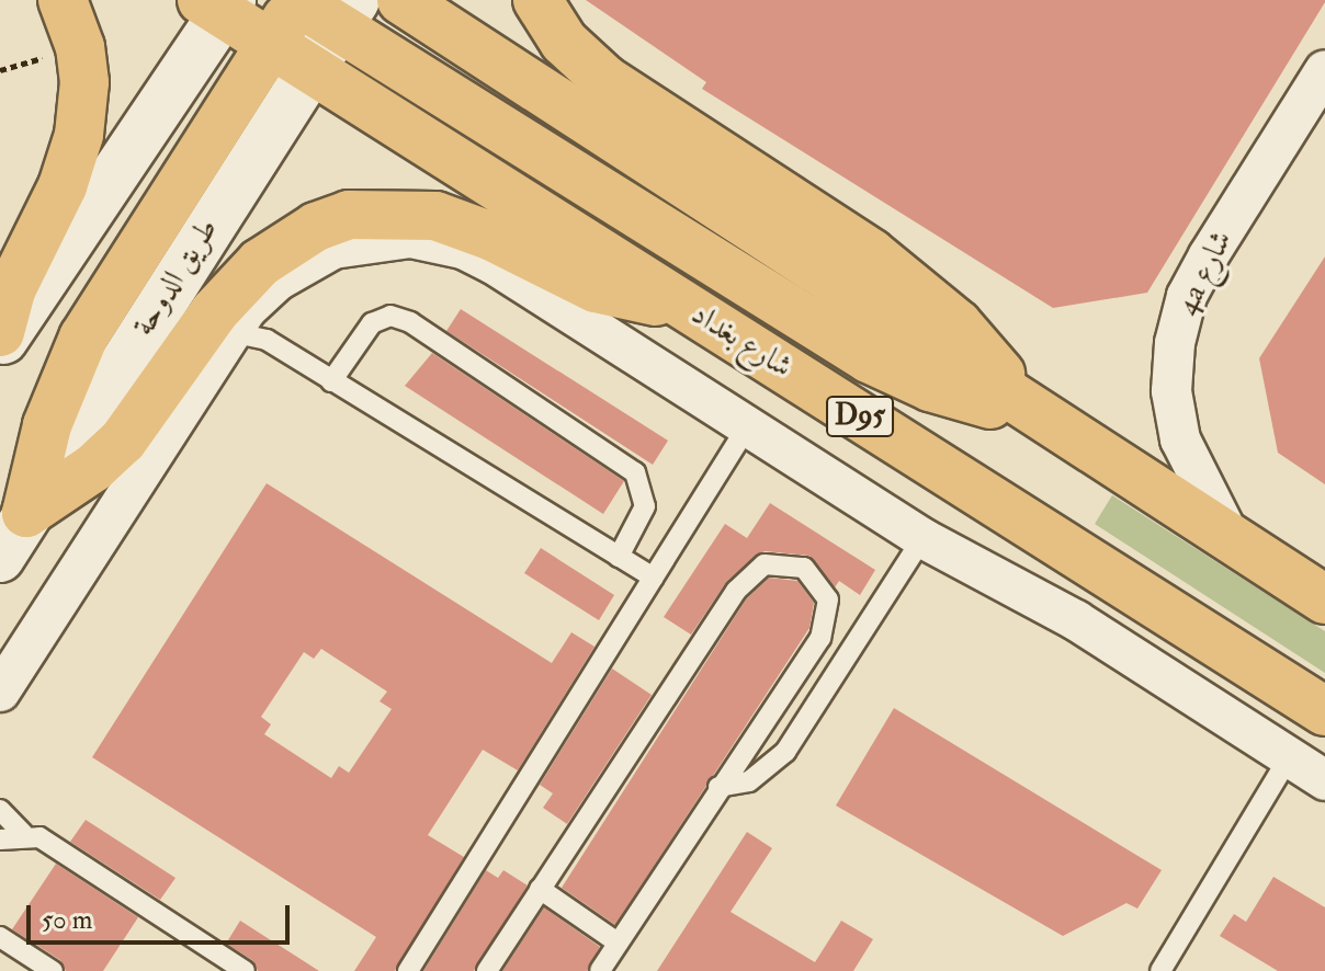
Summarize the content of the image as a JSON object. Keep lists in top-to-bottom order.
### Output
{
  "streets": {
    "main road": ["طريق الدوحة", "شارع بغداد", "D95"],
    "street": ["4a شارع"]
  },
  "crossings": [
    ["طريق الدوحة", "شارع بغداد"]
  ],
  "scale_bar": "50 m"
}
